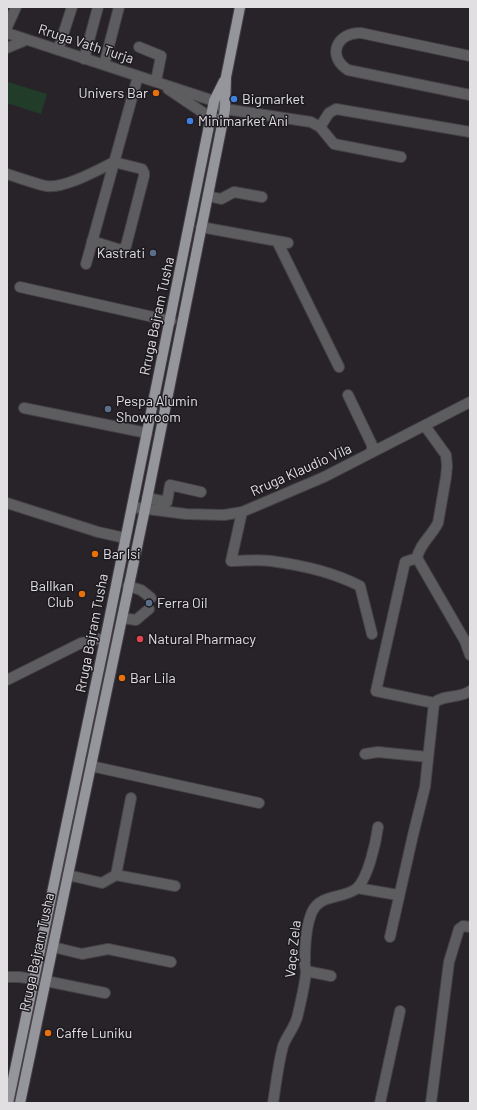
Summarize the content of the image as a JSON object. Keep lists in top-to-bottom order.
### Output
{
  "streets": {
    "main road": ["Rruga Bajram Tusha"],
    "street": ["Rruga Vath Turja", "Rruga Klaudio Vila", "Vaçe Zela"]
  },
  "crossings": [
    ["Rruga Vath Turja", "Rruga Bajram Tusha"],
    ["Rruga Bajram Tusha", "Rruga Klaudio Vila"]
  ],
  "places": [
    "Univers Bar",
    "Bigmarket",
    "Minimarket Ani",
    "Kastrati",
    "Pespa Alumin Showroom",
    "Bar Isi",
    "Ballkan Club",
    "Ferra Oil",
    "Natural Pharmacy",
    "Bar Lila",
    "Caffe Luniku"
  ]
}
